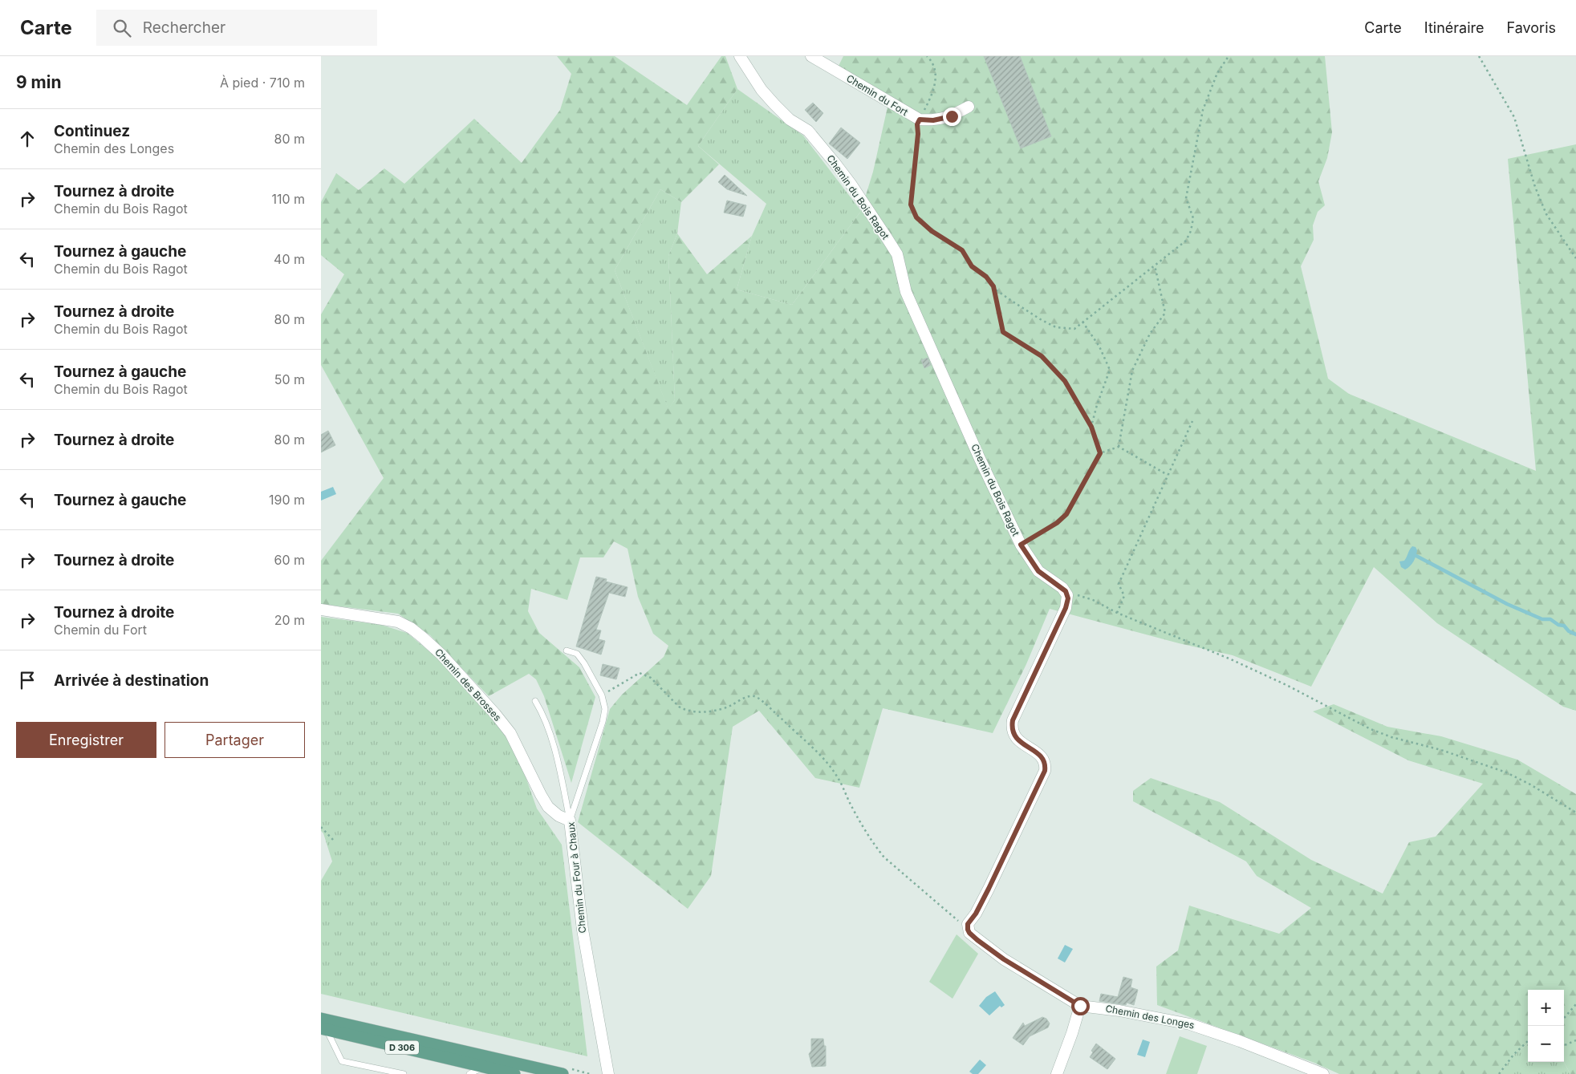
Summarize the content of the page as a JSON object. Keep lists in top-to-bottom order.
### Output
{
  "streets": {
    "main road": ["D 306"],
    "street": [
      "Chemin du Fort",
      "Chemin du Bois Ragot",
      "Chemin des Brosses",
      "Chemin du Four à Chaux",
      "Chemin des Longes"
    ]
  },
  "crossings": [
    ["Chemin des Brosses", "Chemin du Four à Chaux"]
  ],
  "page": {
    "header": "Carte",
    "search": "Rechercher",
    "nav": ["Carte", "Itinéraire", "Favoris"],
    "heading": ["9 min", "À pied · 710 m"],
    "list": [
      ["Continuez", "Chemin des Longes", "80 m"],
      ["Tournez à droite", "Chemin du Bois Ragot", "110 m"],
      ["Tournez à gauche", "Chemin du Bois Ragot", "40 m"],
      ["Tournez à droite", "Chemin du Bois Ragot", "80 m"],
      ["Tournez à gauche", "Chemin du Bois Ragot", "50 m"],
      ["Tournez à droite", "80 m"],
      ["Tournez à gauche", "190 m"],
      ["Tournez à droite", "60 m"],
      ["Tournez à droite", "Chemin du Fort", "20 m"],
      "Arrivée à destination"
    ],
    "buttons": ["Enregistrer", "Partager"],
    "map_buttons": ["+", "−"]
  }
}
